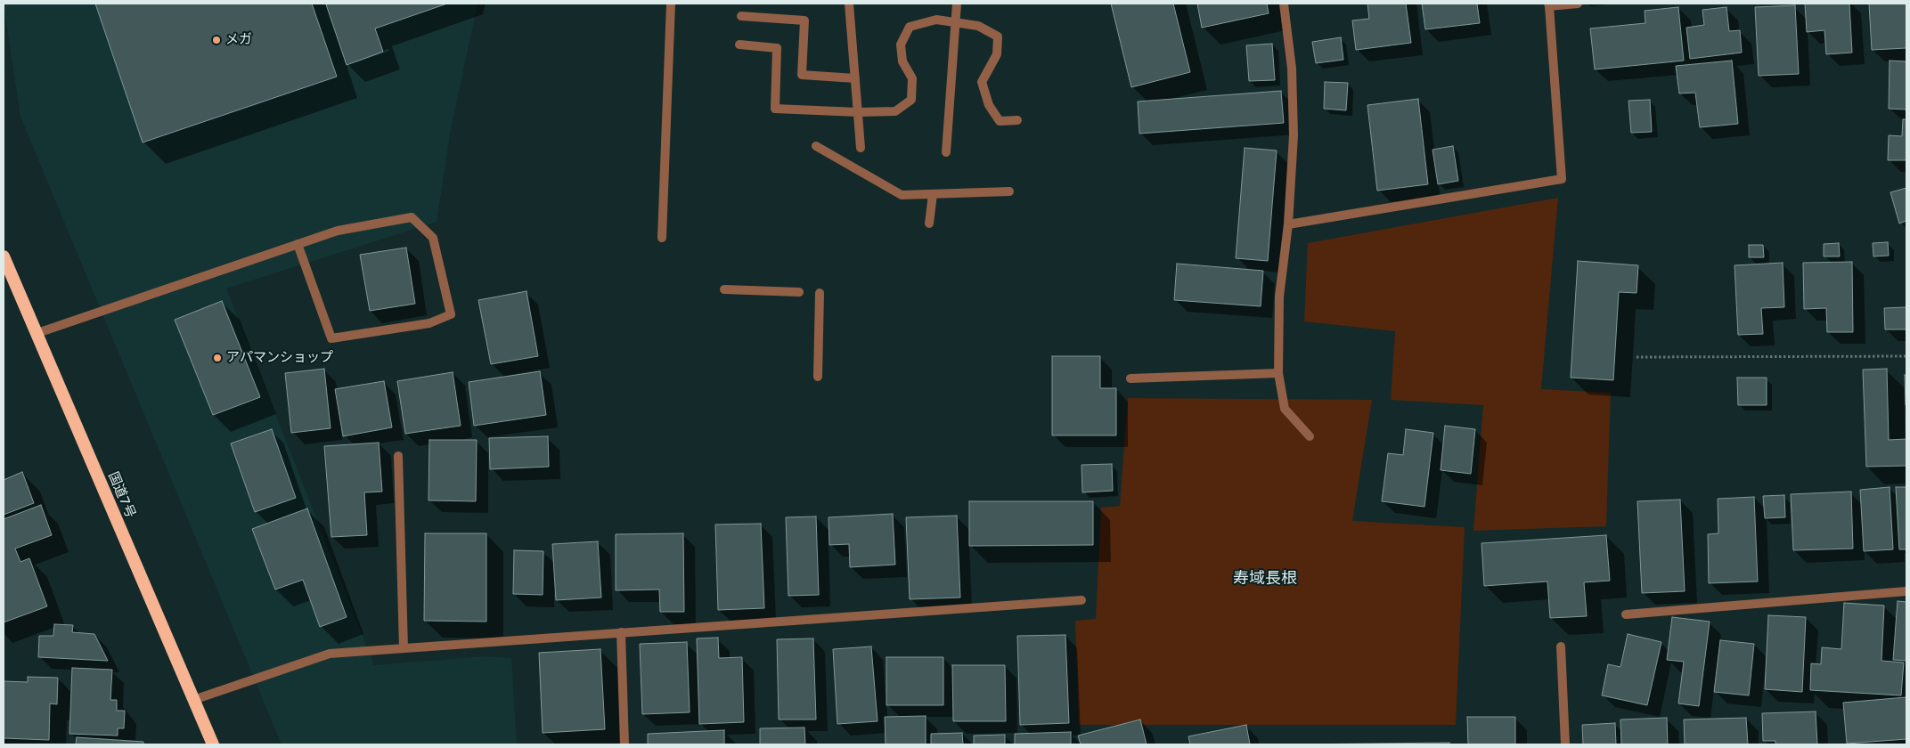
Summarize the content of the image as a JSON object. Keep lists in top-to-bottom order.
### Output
{
  "streets": {
    "highway": ["国道7号"]
  },
  "districts": ["寿域長根"],
  "places": ["メガ", "アパマンショップ"]
}
